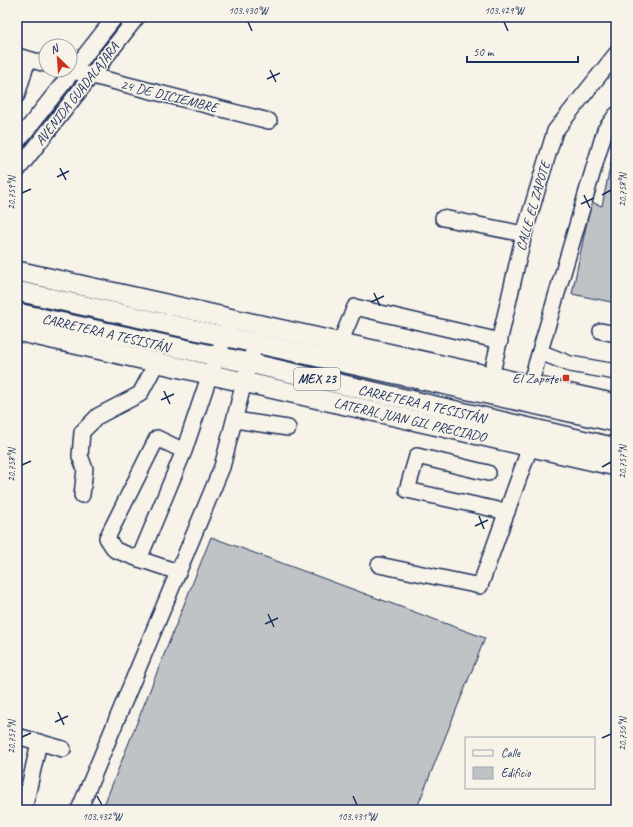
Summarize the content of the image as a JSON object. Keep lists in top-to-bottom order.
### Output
{
  "streets": {
    "main road": ["CARRETERA A TESISTÁN", "MEX 23", "LATERAL JUAN GIL PRECIADO"],
    "street": ["AVENIDA GUADALAJARA", "24 DE DICIEMBRE", "CALLE EL ZAPOTE"]
  },
  "crossings": [
    ["AVENIDA GUADALAJARA", "24 DE DICIEMBRE"],
    ["CARRETERA A TESISTÁN", "LATERAL JUAN GIL PRECIADO"]
  ],
  "places": {
    "transit": ["El Zapote"]
  },
  "legend": ["Calle", "Edificio"],
  "scale_bar": "50 m",
  "north": "top left",
  "coordinates": [
    "103.430°W",
    "103.429°W",
    "20.758°N",
    "20.759°N",
    "20.757°N",
    "20.756°N",
    "103.432°W",
    "103.431°W"
  ]
}
